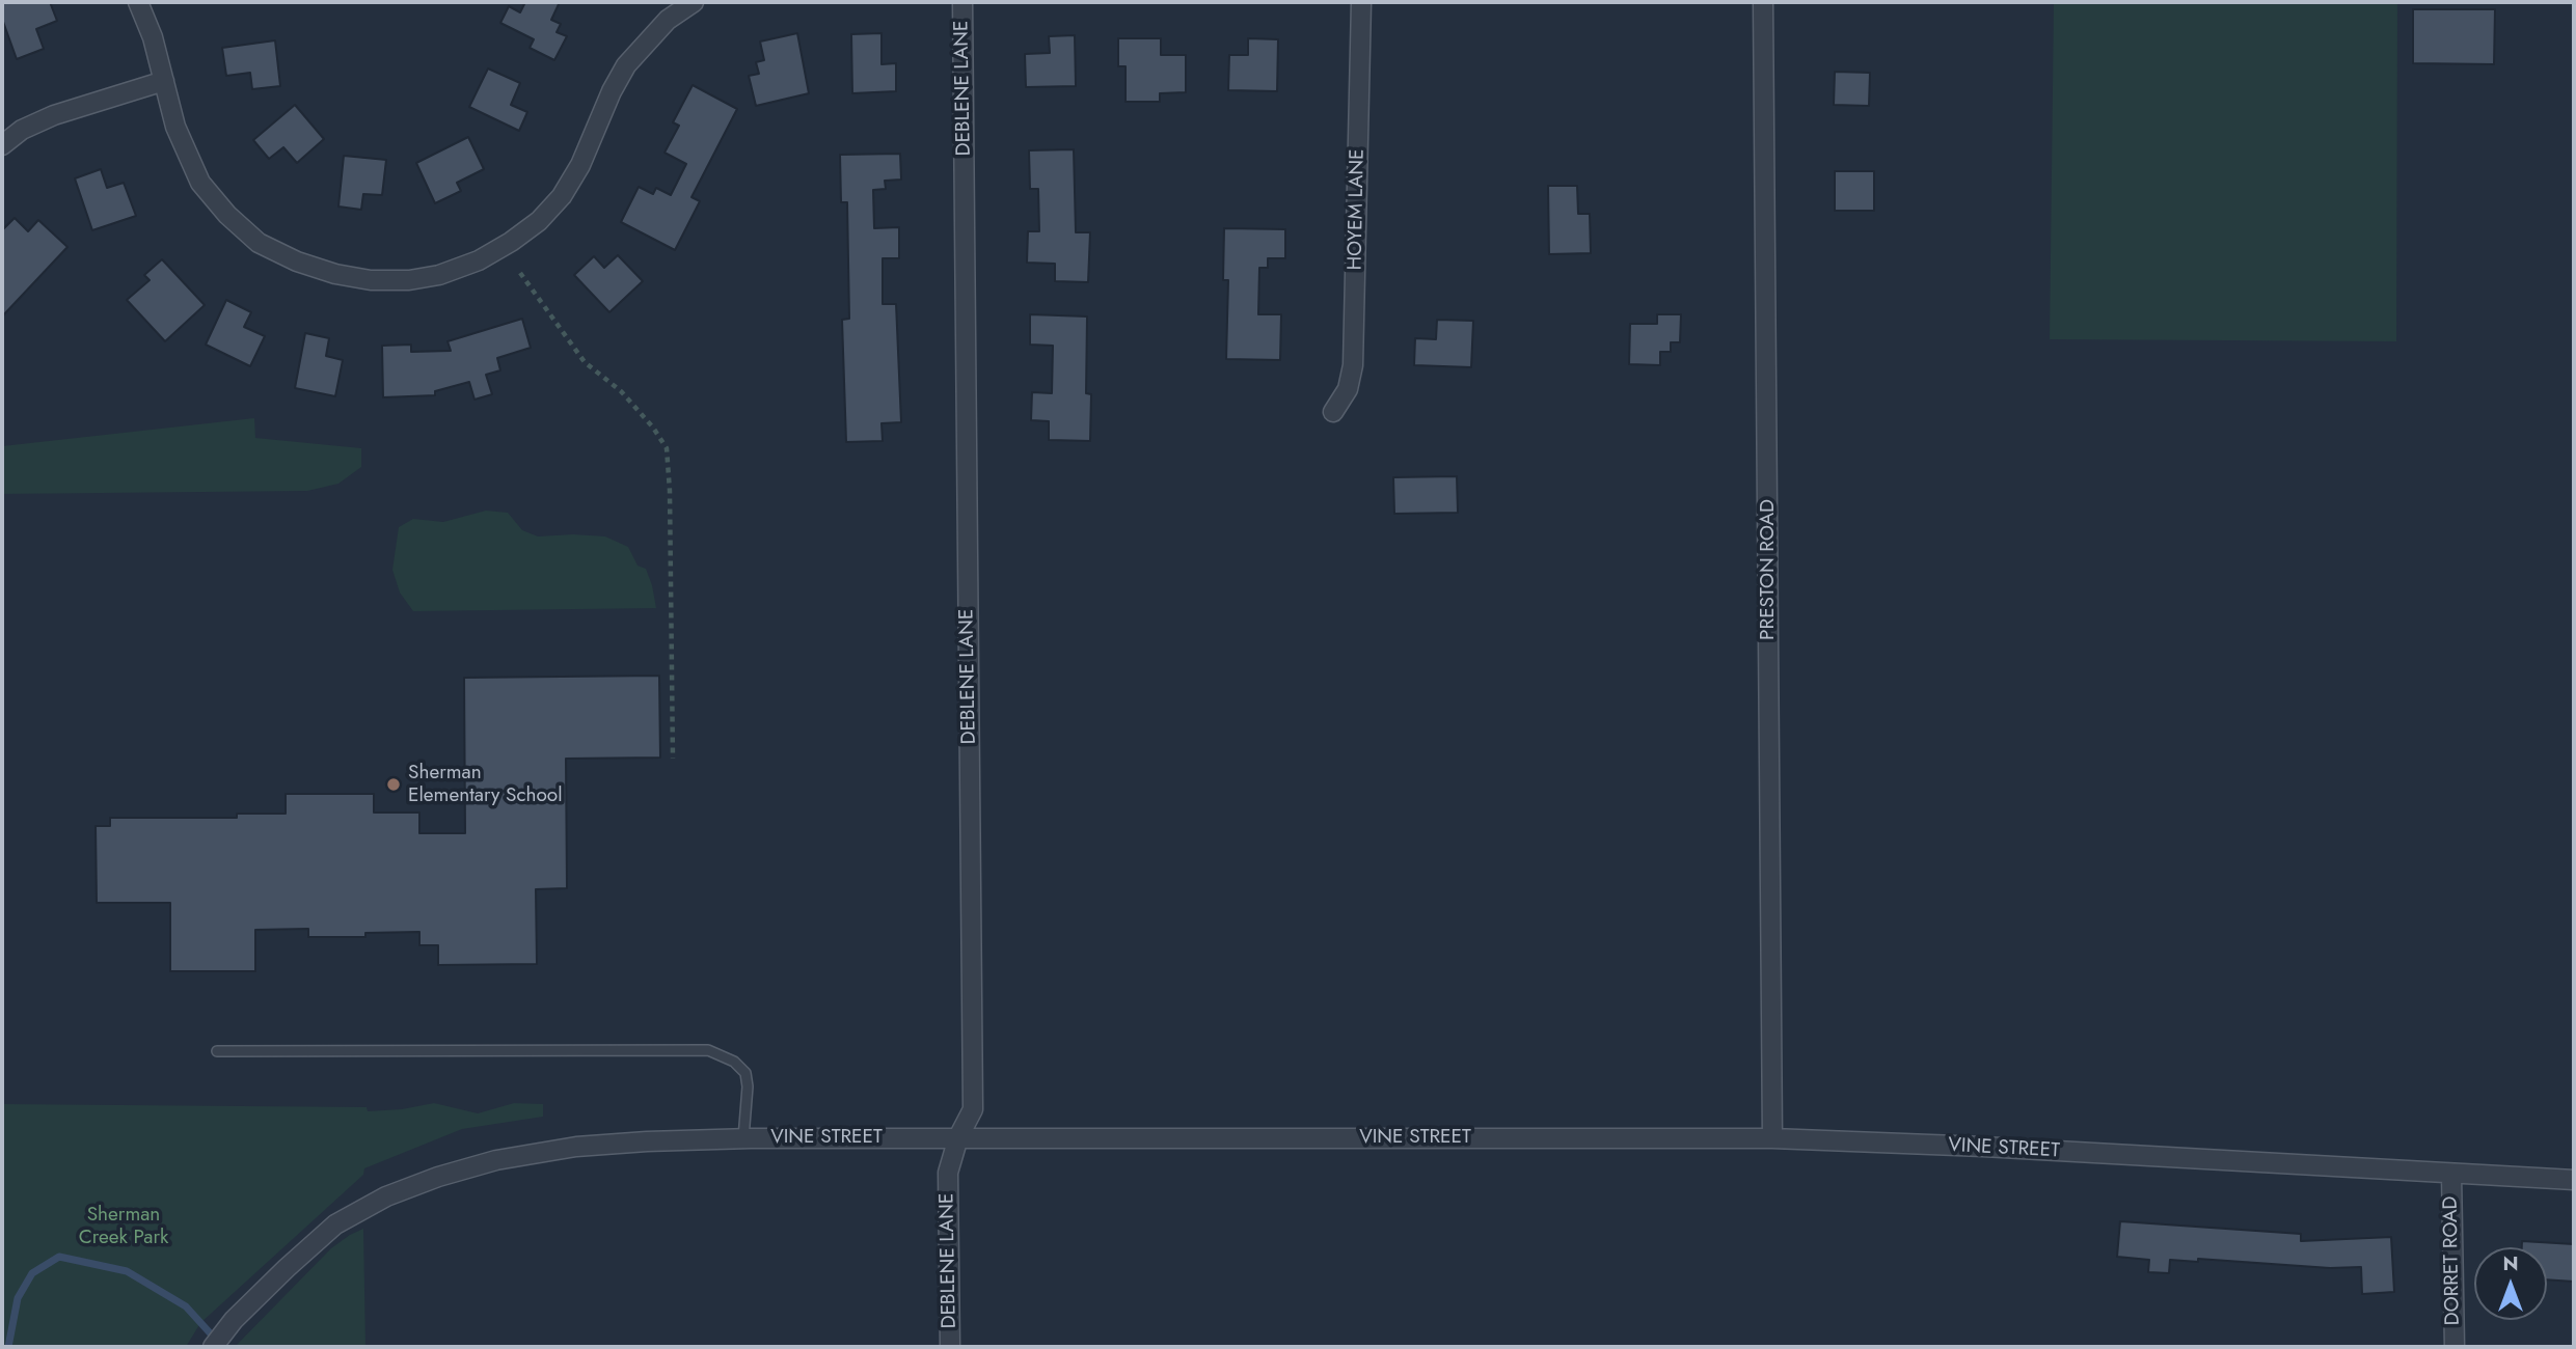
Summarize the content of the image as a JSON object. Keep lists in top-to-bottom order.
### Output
{
  "streets": {
    "street": [
      "DEBLENE LANE",
      "HOYEM LANE",
      "PRESTON ROAD",
      "VINE STREET",
      "DORRET ROAD"
    ]
  },
  "crossings": [
    ["DEBLENE LANE", "VINE STREET"],
    ["PRESTON ROAD", "VINE STREET"],
    ["VINE STREET", "DORRET ROAD"]
  ],
  "parks": ["Sherman Creek Park"],
  "places": ["Sherman Elementary School"],
  "north": "top"
}
